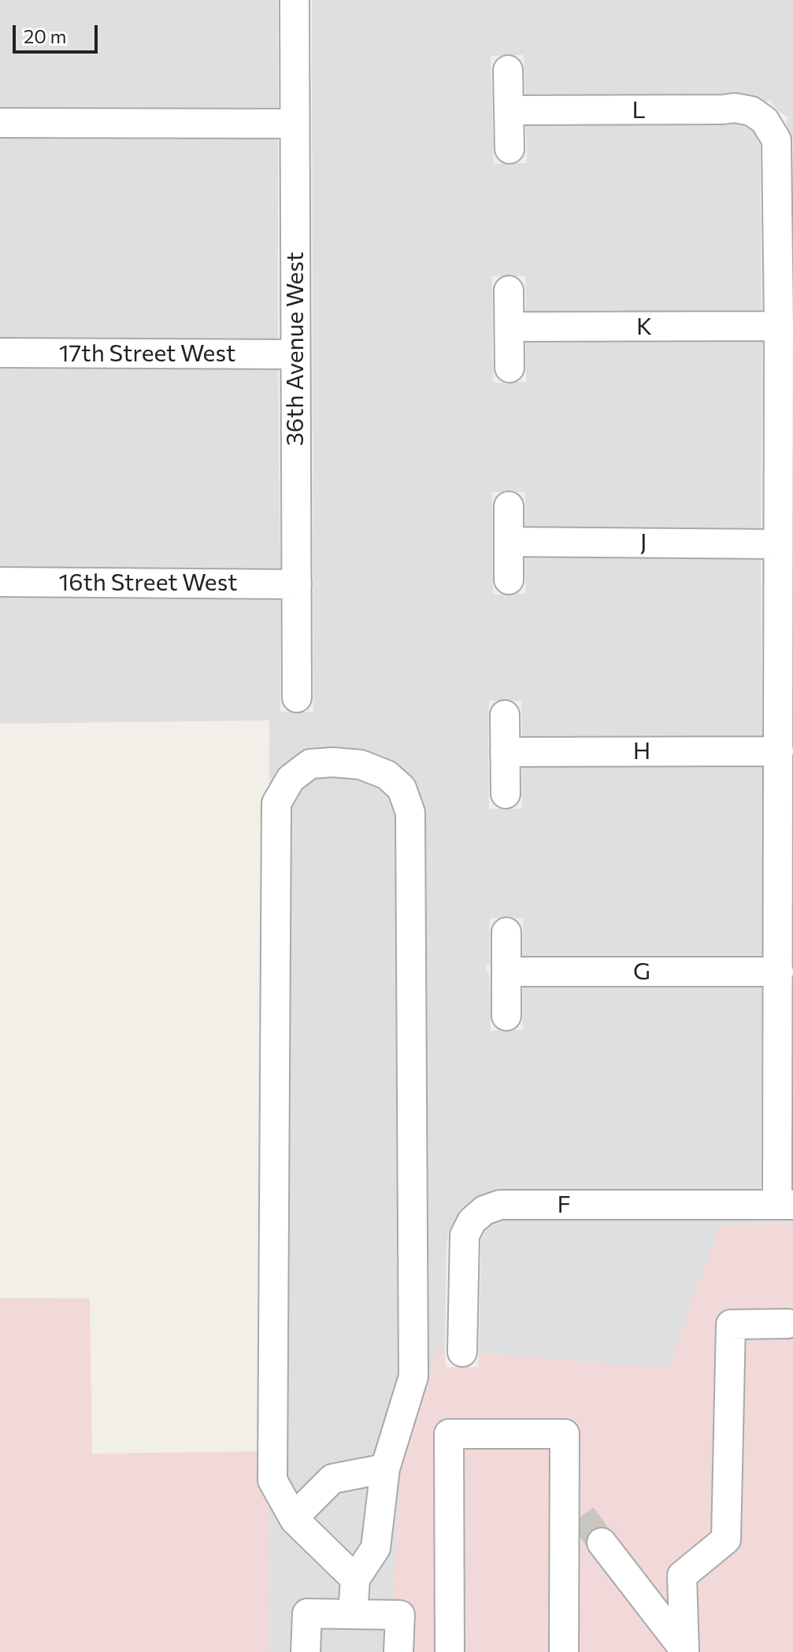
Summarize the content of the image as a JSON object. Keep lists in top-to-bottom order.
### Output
{
  "streets": {
    "street": [
      "L",
      "K",
      "36th Avenue West",
      "17th Street West",
      "J",
      "16th Street West",
      "H",
      "G",
      "F"
    ]
  },
  "crossings": [
    ["L", "K"],
    ["36th Avenue West", "17th Street West"],
    ["36th Avenue West", "16th Street West"]
  ],
  "scale_bar": "20 m"
}
